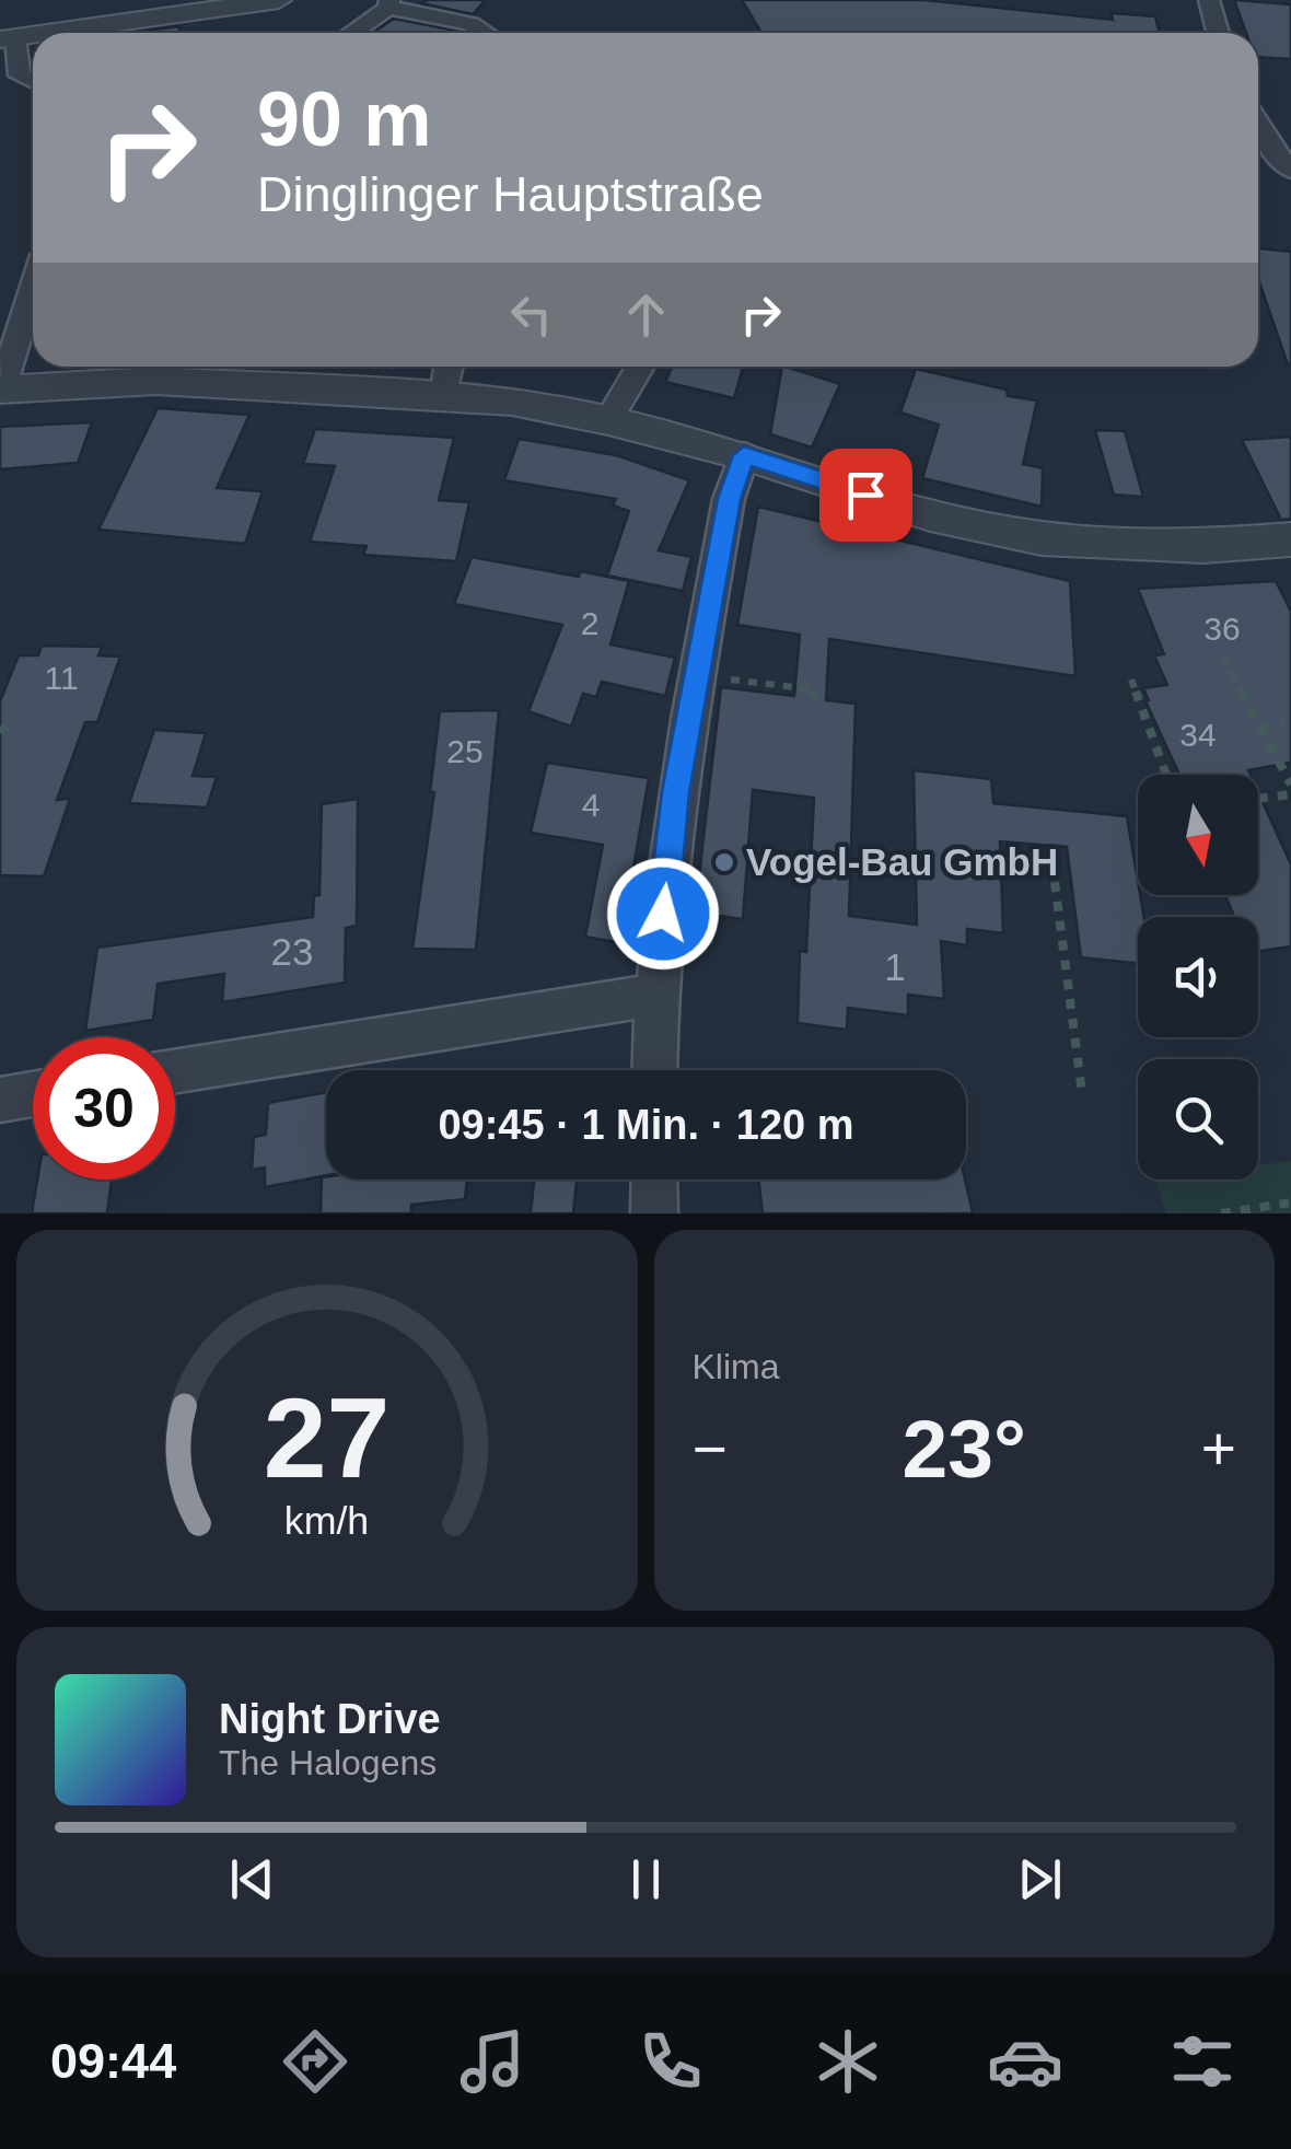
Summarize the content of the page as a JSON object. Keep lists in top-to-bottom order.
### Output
{
  "places": ["Vogel-Bau GmbH"],
  "house_numbers": [
    "2",
    "36",
    "11",
    "34",
    "25",
    "4",
    "23",
    "1"
  ],
  "north": "bottom",
  "page": {
    "turn": ["90 m", "Dinglinger Hauptstraße"],
    "limit": "30",
    "trip": "09:45 · 1 Min. · 120 m",
    "tile": "Klima",
    "heat": ["−", "23°", "+"],
    "song": ["Night Drive", "The Halogens"],
    "tabs": "09:44",
    "gauge": ["27", "km/h"]
  }
}
